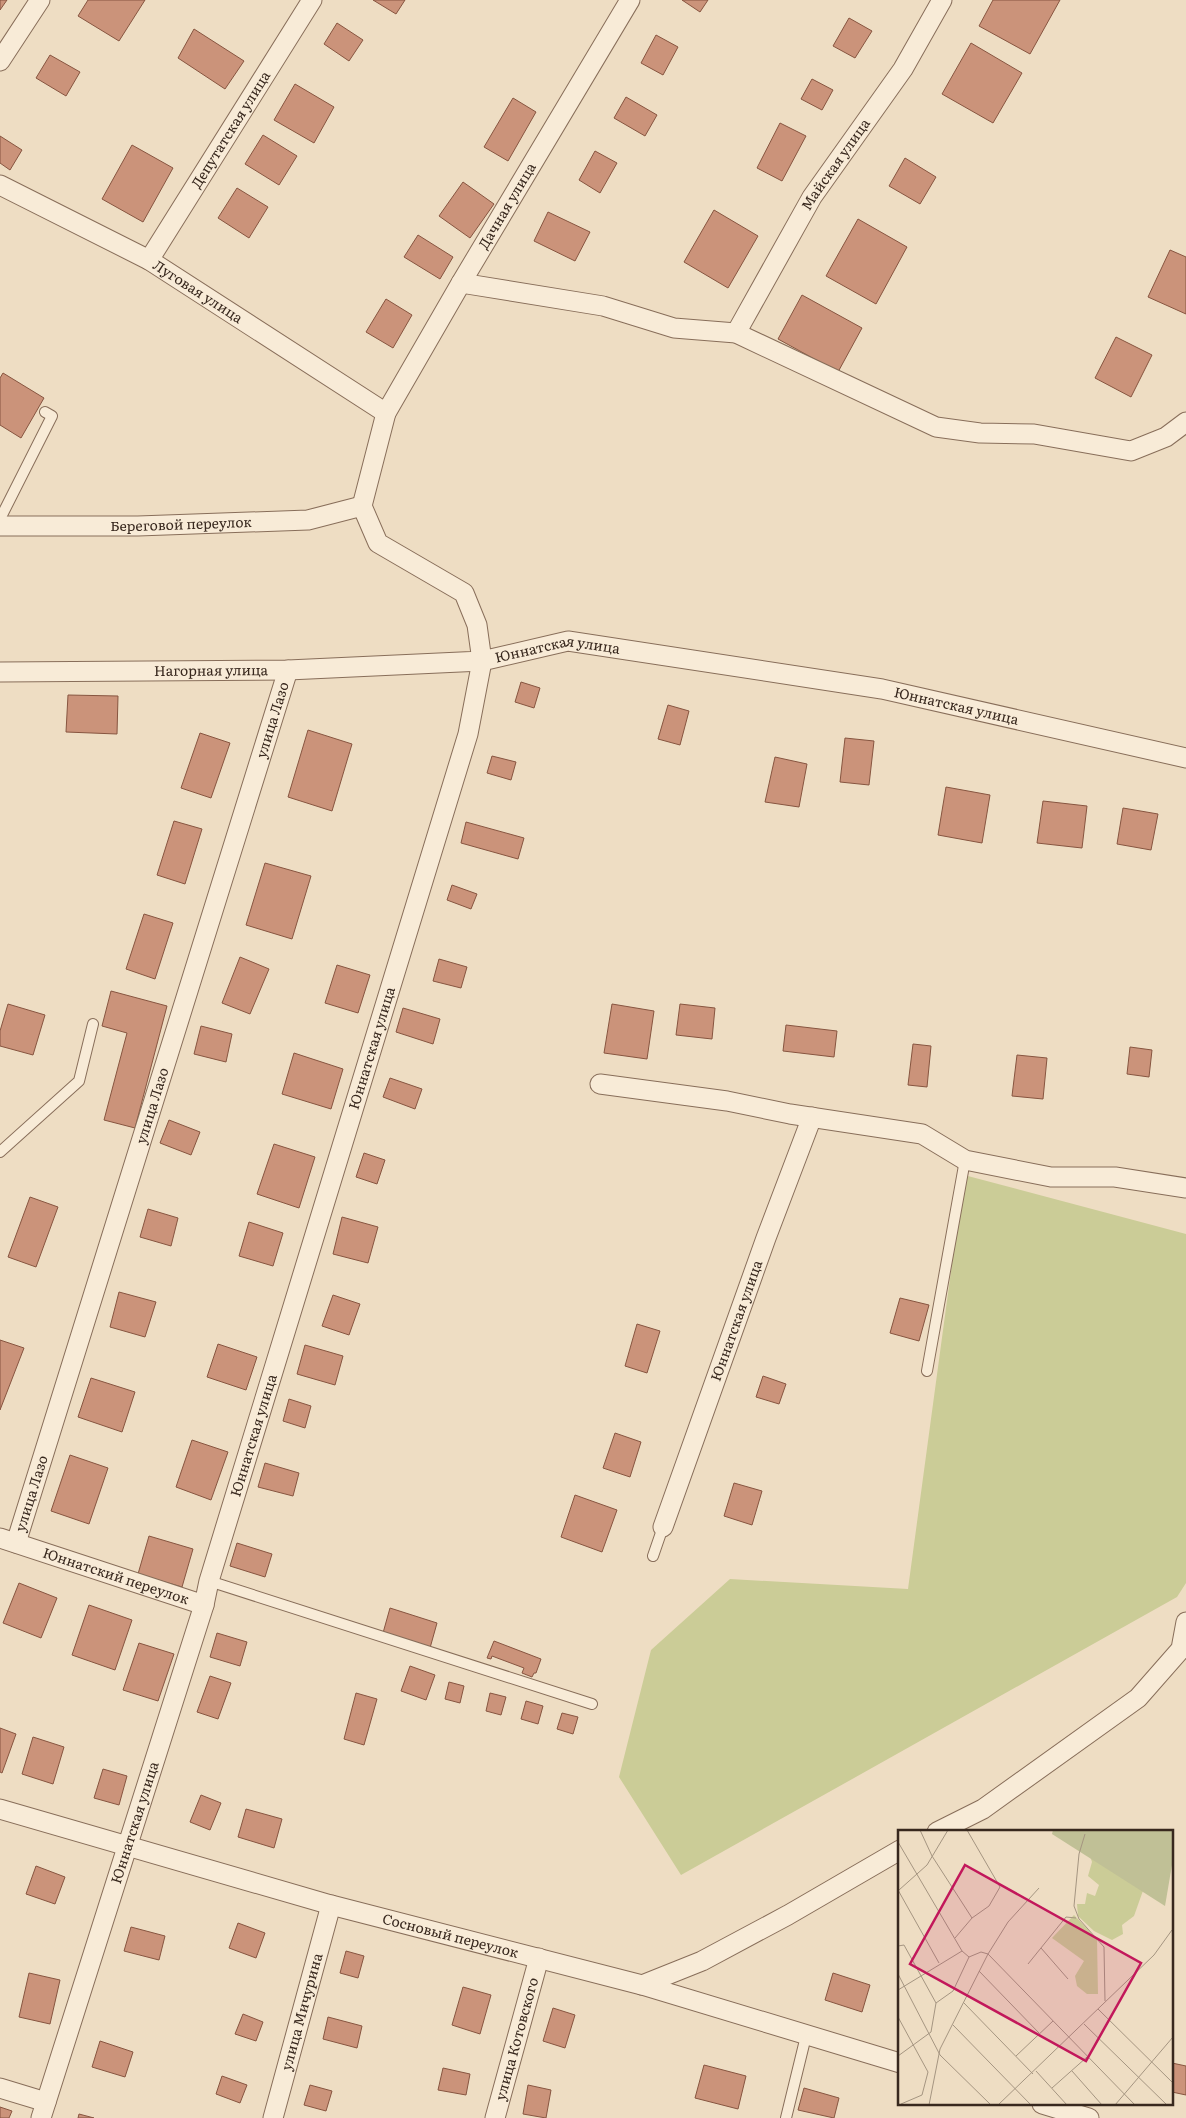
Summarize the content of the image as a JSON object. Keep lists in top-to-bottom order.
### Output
{
  "streets": {
    "street": [
      "Депутатская улица",
      "Майская улица",
      "Дачная улица",
      "Луговая улица",
      "Береговой переулок",
      "Юннатская улица",
      "Нагорная улица",
      "улица Лазо",
      "Юннатский переулок",
      "Сосновый переулок",
      "улица Мичурина",
      "улица Котовского"
    ]
  },
  "crossings": [
    ["Депутатская улица", "Луговая улица"],
    ["Дачная улица", "Луговая улица"],
    ["Дачная улица", "Береговой переулок"],
    ["Юннатская улица", "Нагорная улица"],
    ["Юннатская улица", "Юннатский переулок"],
    ["Юннатская улица", "Сосновый переулок"],
    ["Нагорная улица", "улица Лазо"],
    ["улица Лазо", "Юннатский переулок"],
    ["Сосновый переулок", "улица Мичурина"],
    ["Сосновый переулок", "улица Котовского"]
  ]
}
